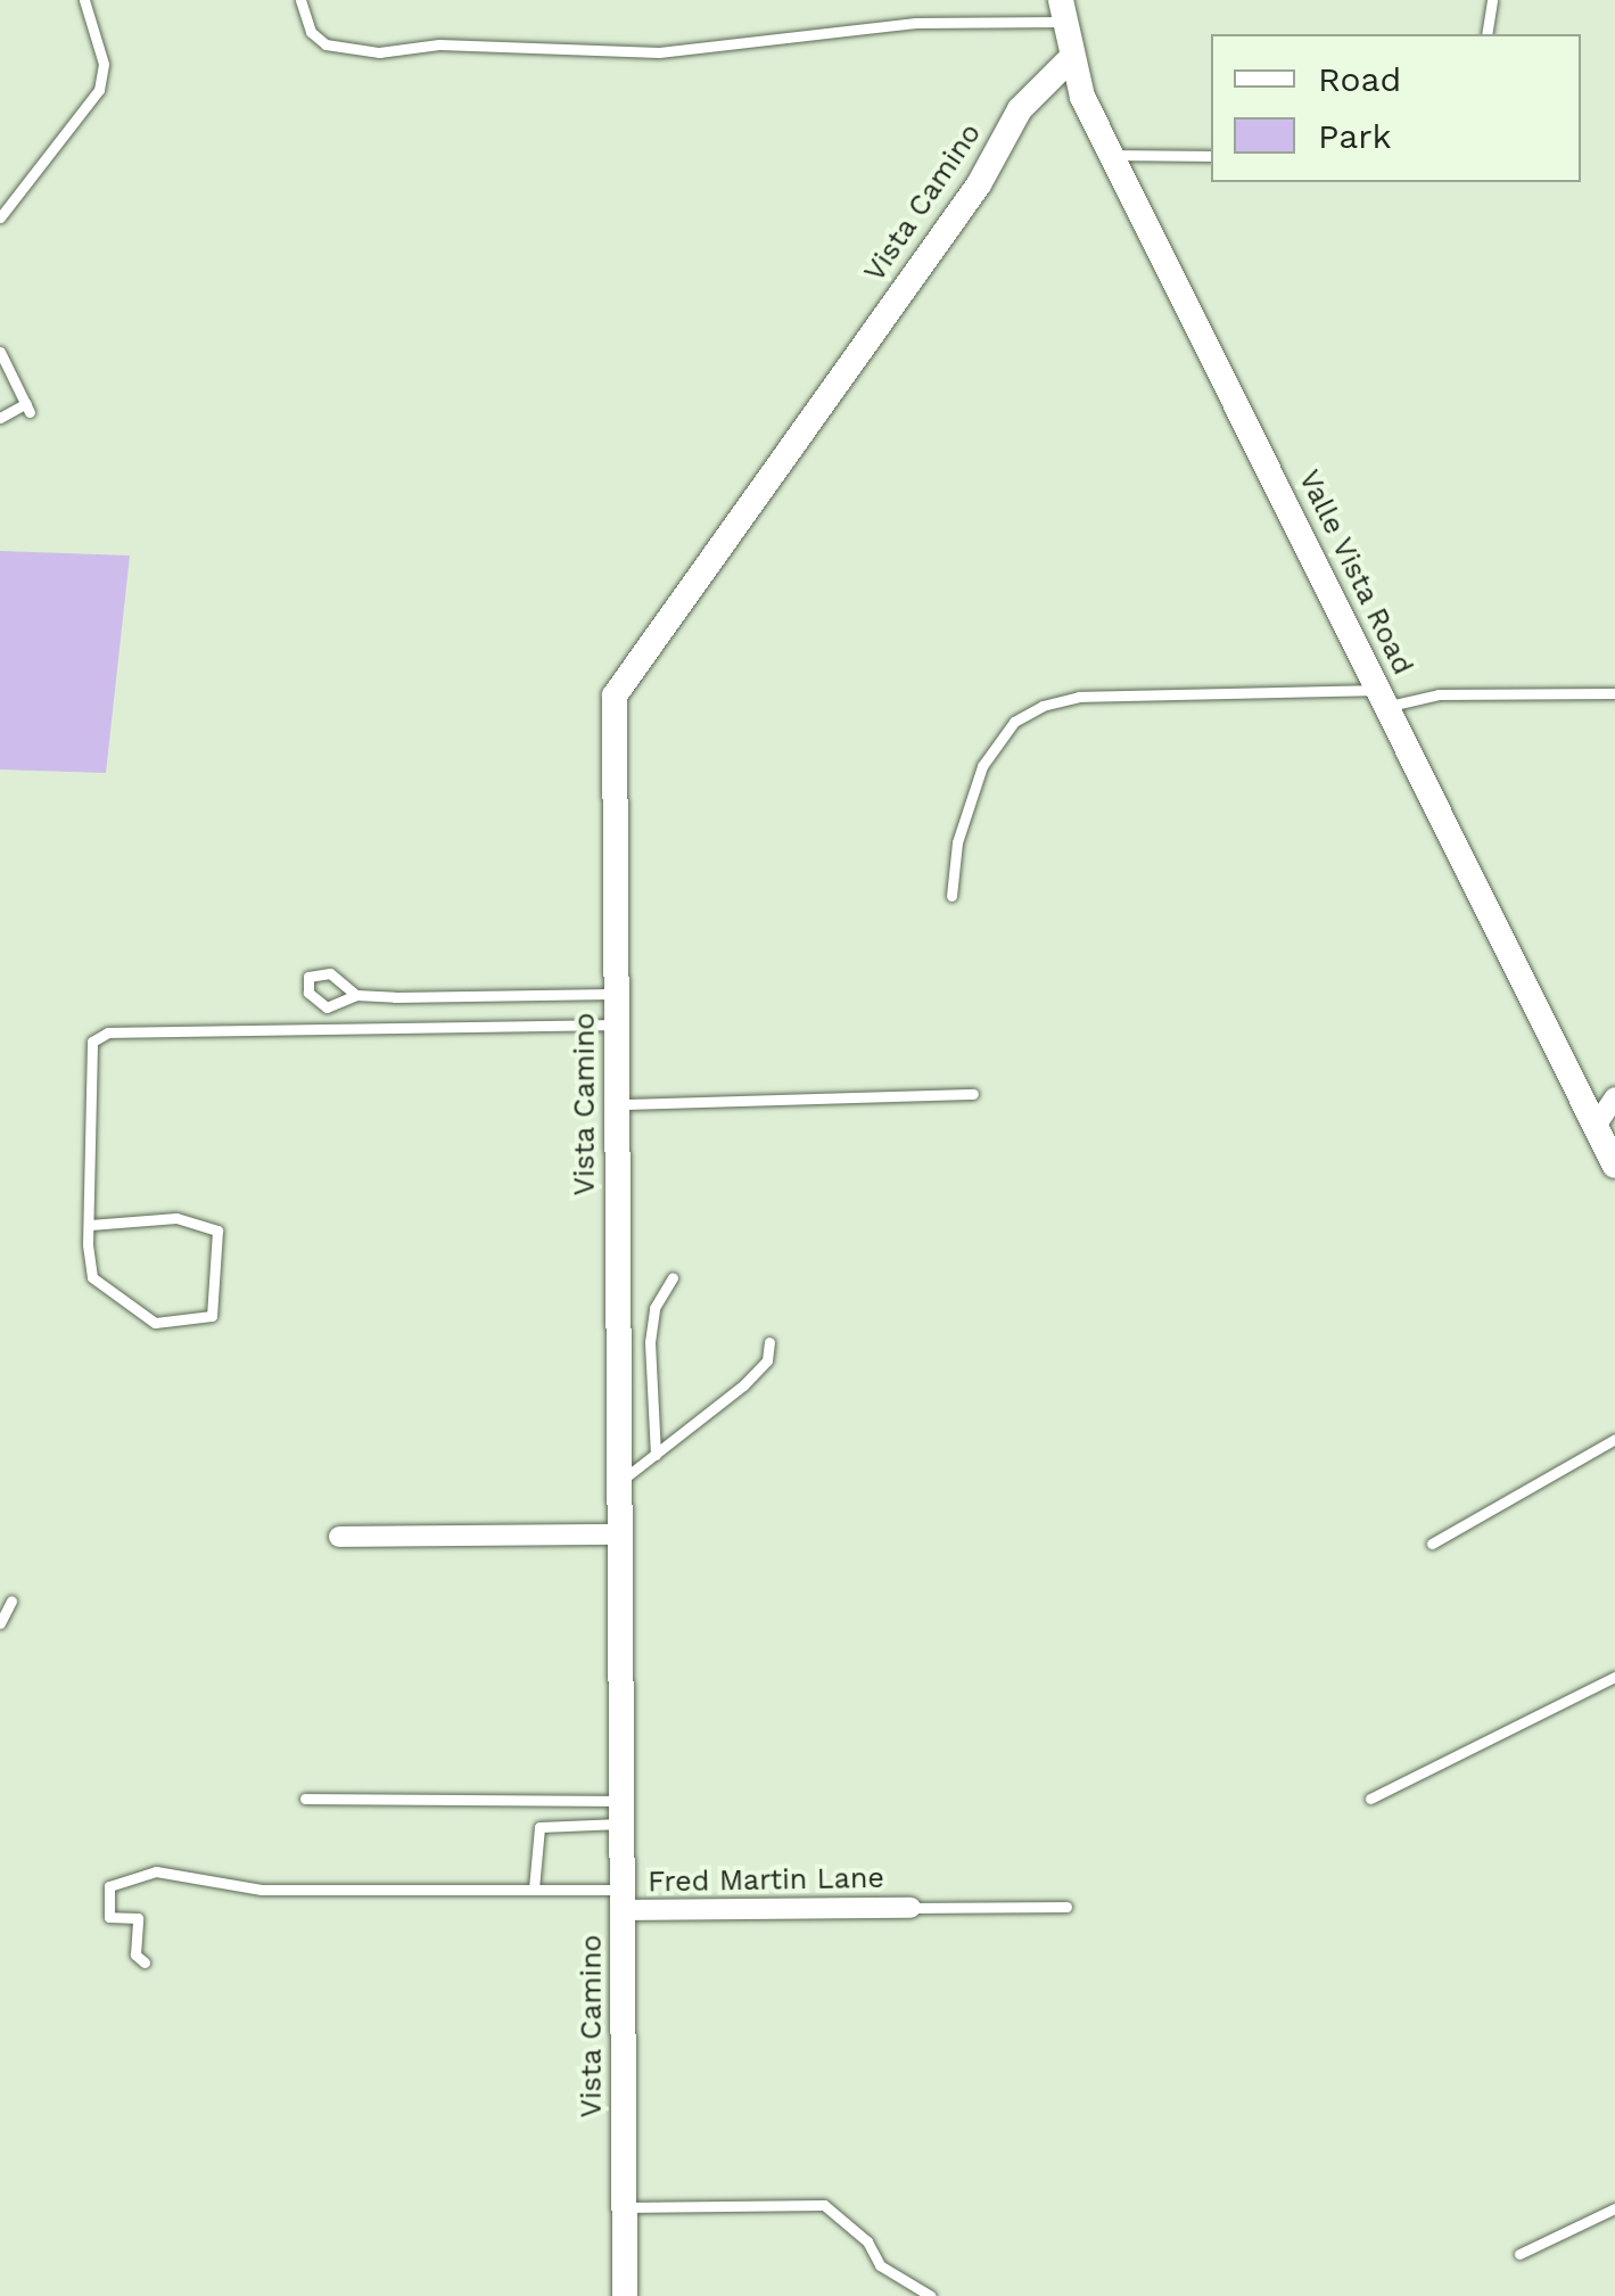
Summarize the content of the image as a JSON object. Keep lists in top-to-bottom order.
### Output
{
  "streets": {
    "street": ["Vista Camino", "Valle Vista Road", "Fred Martin Lane"]
  },
  "crossings": [
    ["Vista Camino", "Valle Vista Road"],
    ["Vista Camino", "Fred Martin Lane"]
  ],
  "legend": ["Road", "Park"]
}
